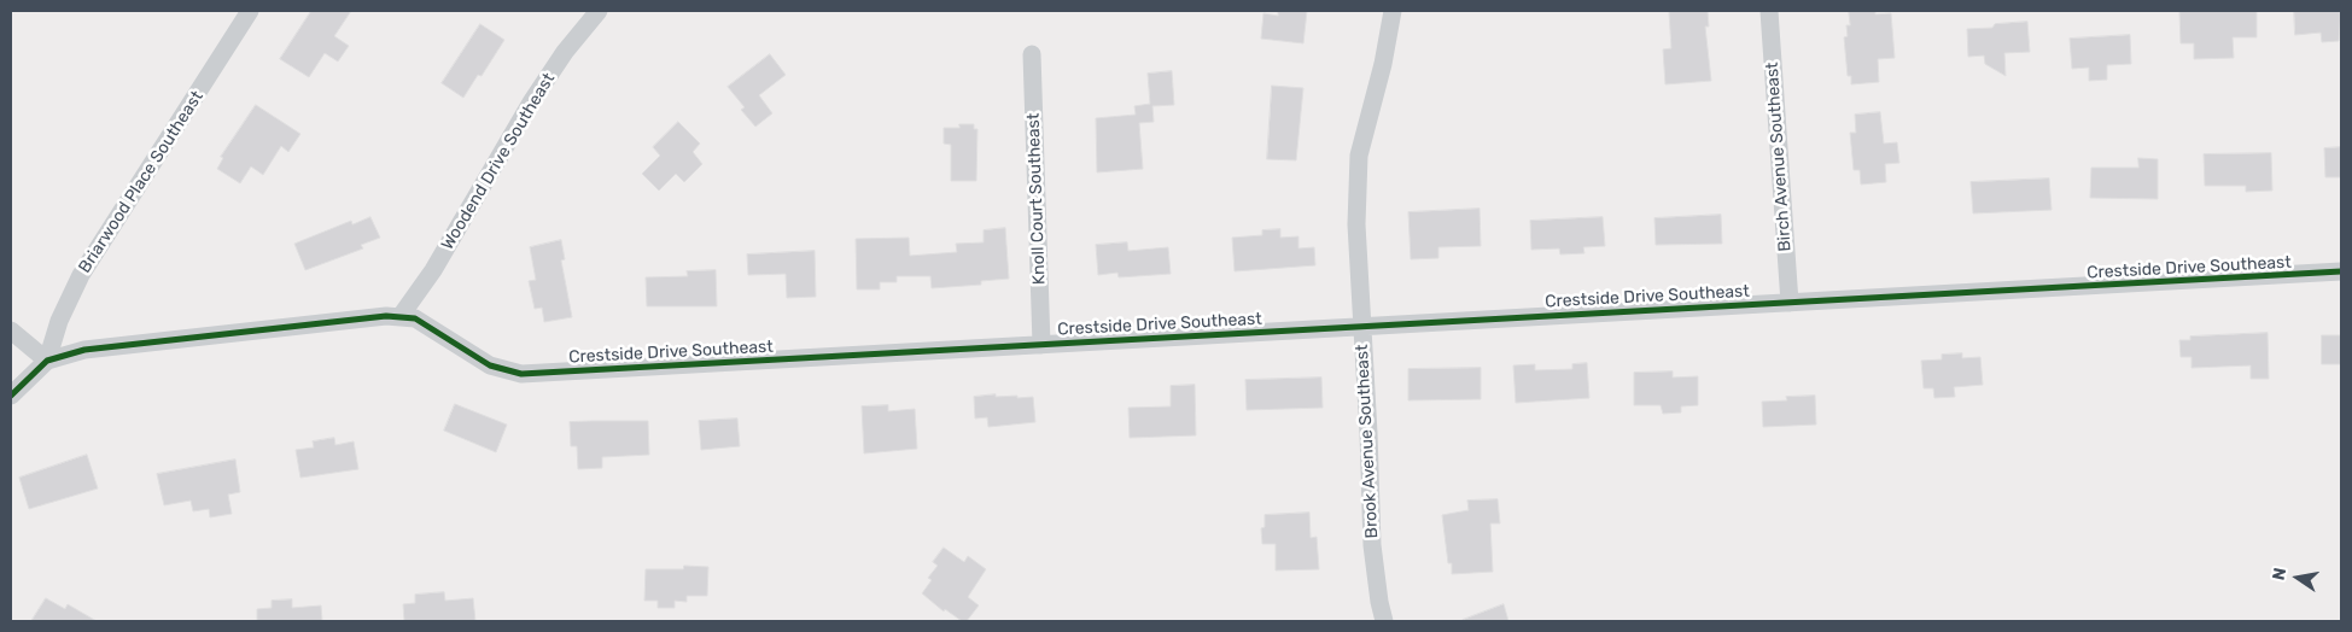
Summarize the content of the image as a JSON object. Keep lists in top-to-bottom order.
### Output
{
  "streets": {
    "street": [
      "Birch Avenue Southeast",
      "Woodend Drive Southeast",
      "Briarwood Place Southeast",
      "Knoll Court Southeast",
      "Crestside Drive Southeast",
      "Brook Avenue Southeast"
    ]
  },
  "crossings": [
    ["Birch Avenue Southeast", "Crestside Drive Southeast"],
    ["Woodend Drive Southeast", "Crestside Drive Southeast"],
    ["Briarwood Place Southeast", "Crestside Drive Southeast"],
    ["Knoll Court Southeast", "Crestside Drive Southeast"],
    ["Crestside Drive Southeast", "Brook Avenue Southeast"]
  ],
  "north": "left"
}
